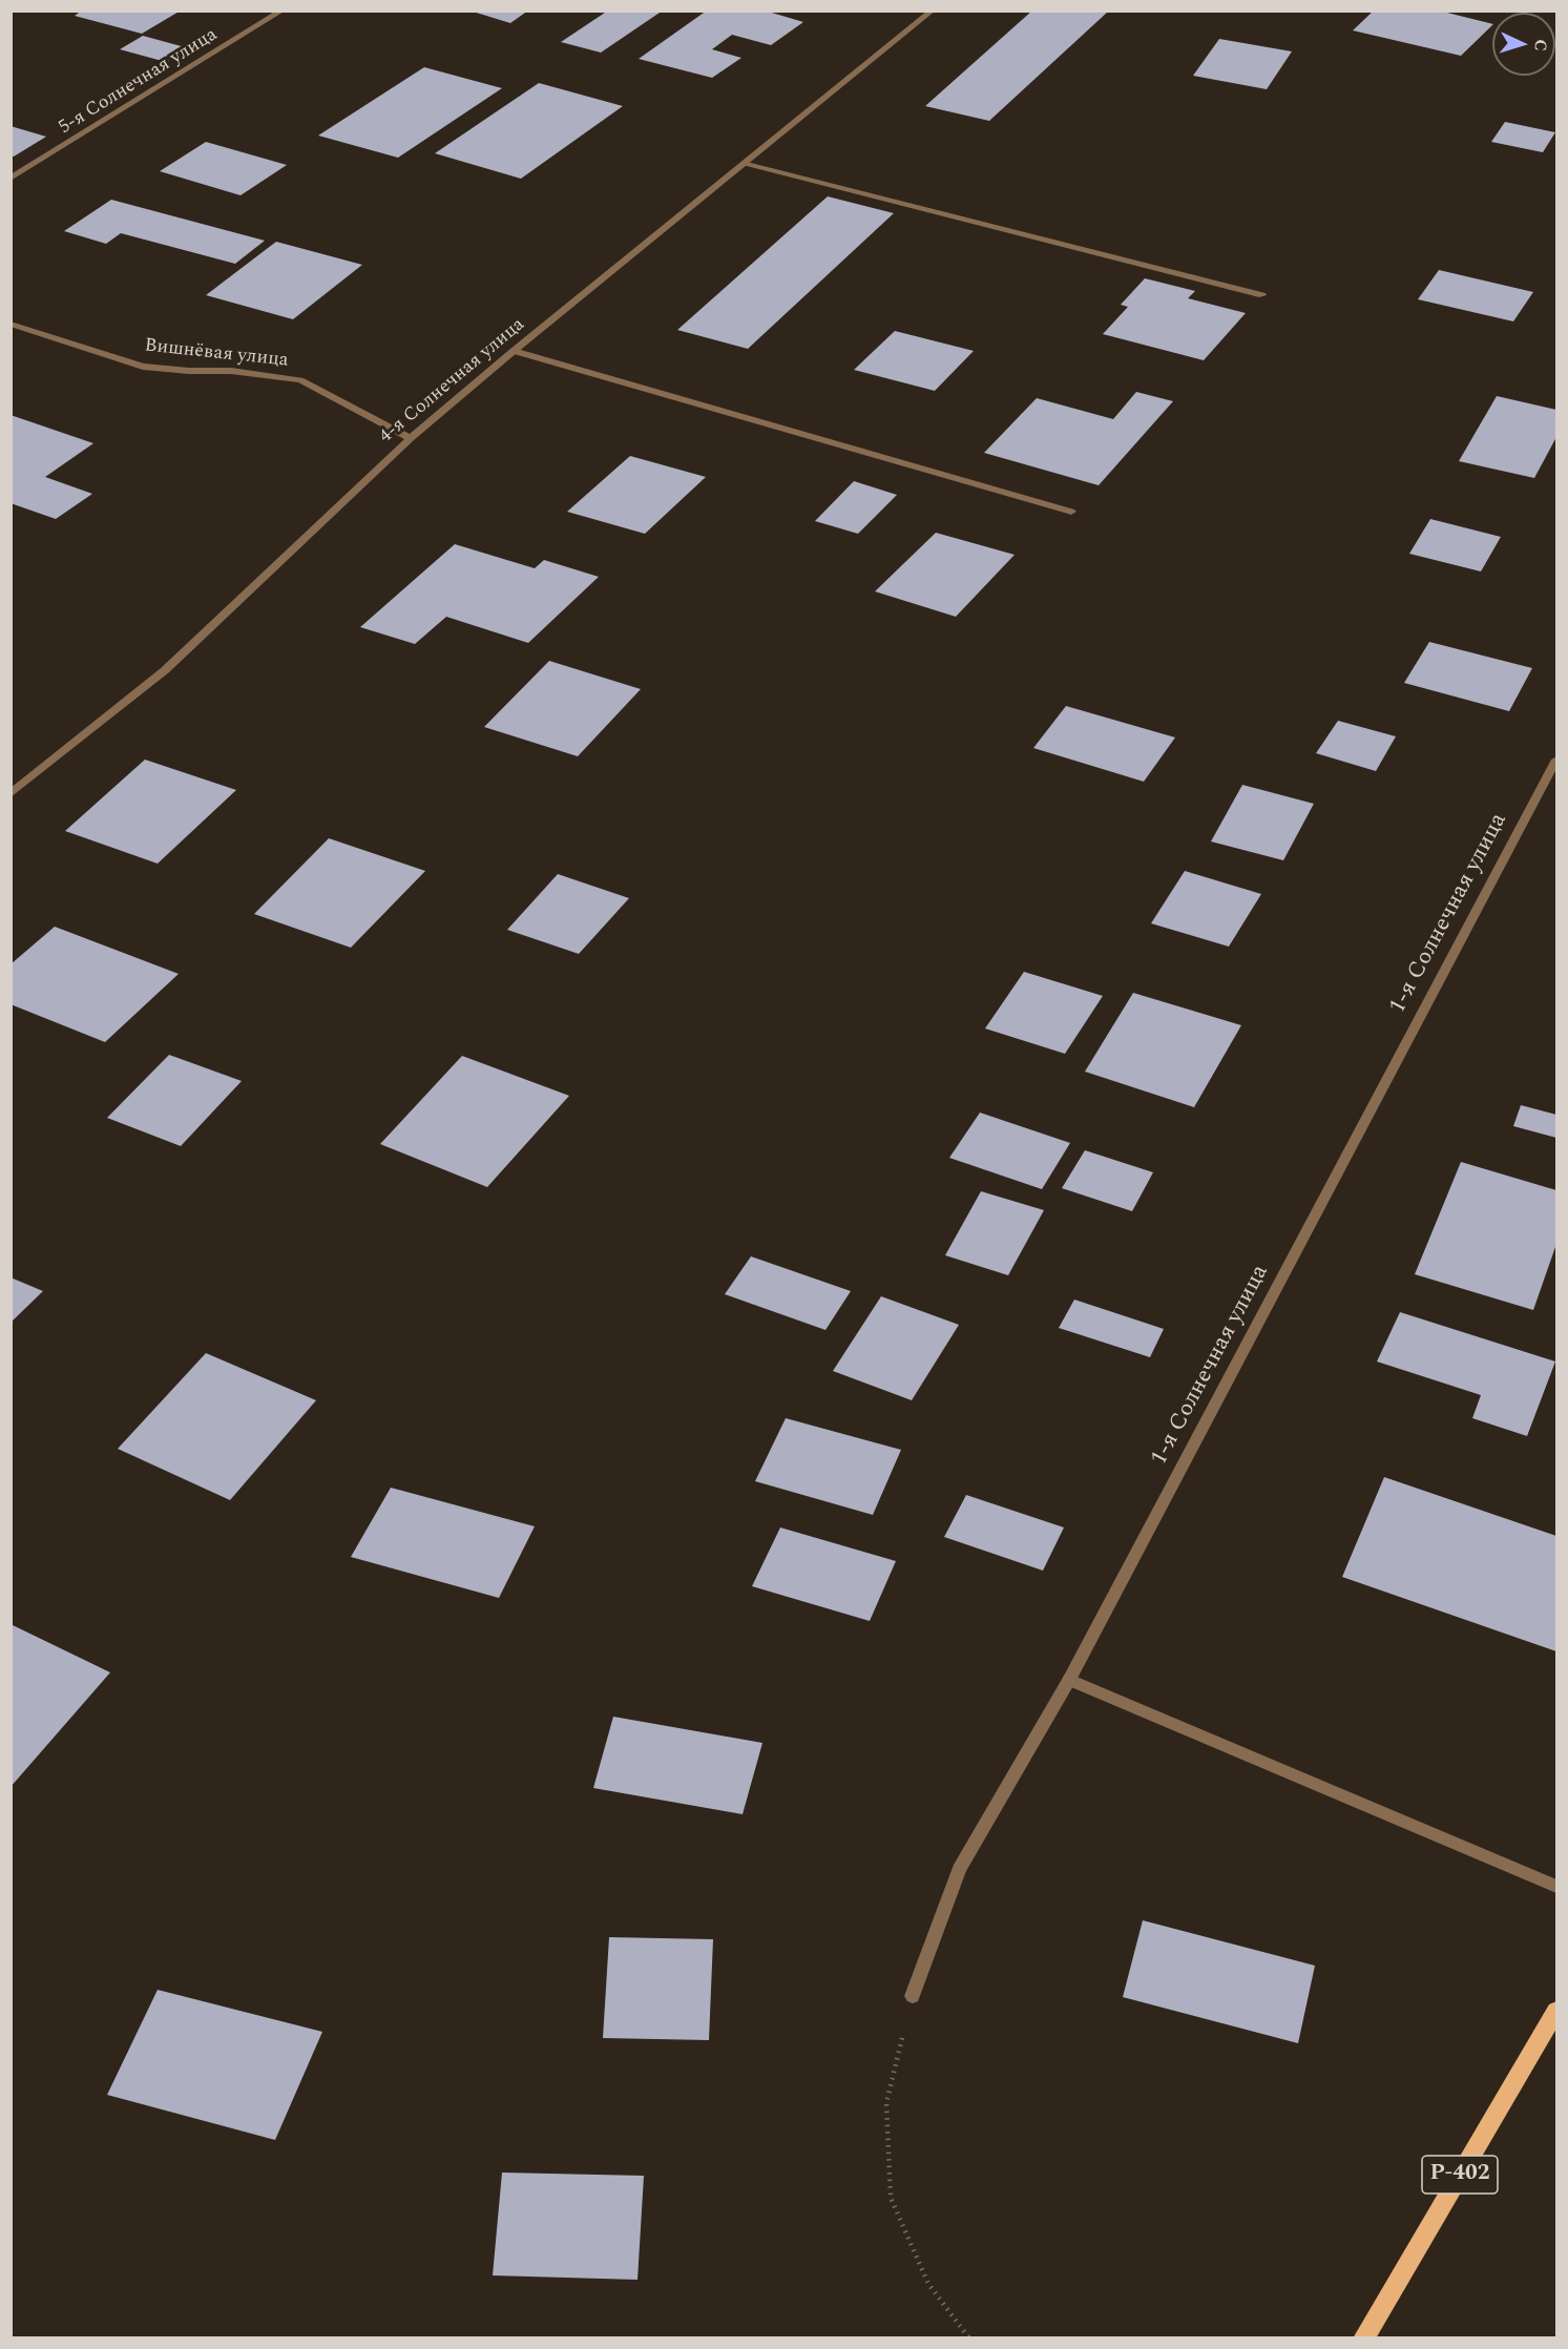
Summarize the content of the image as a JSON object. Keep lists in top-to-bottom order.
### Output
{
  "streets": {
    "main road": ["Р-402"],
    "street": [
      "5-я Солнечная улица",
      "Вишнёвая улица",
      "4-я Солнечная улица",
      "1-я Солнечная улица"
    ]
  },
  "crossings": [
    ["Вишнёвая улица", "4-я Солнечная улица"]
  ],
  "north": "right"
}
